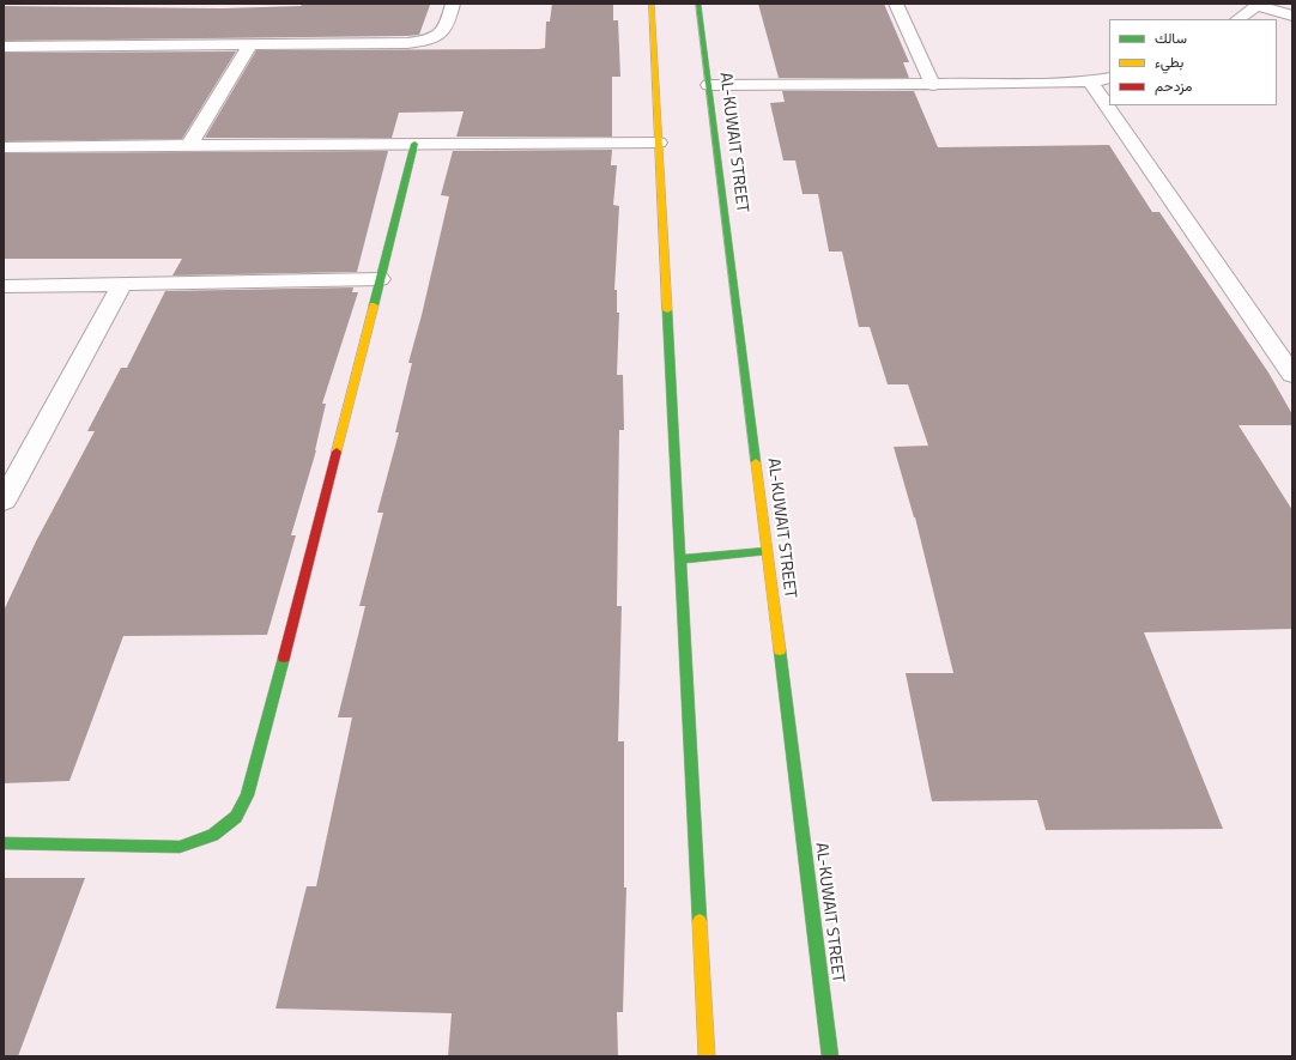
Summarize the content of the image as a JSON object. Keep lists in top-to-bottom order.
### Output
{
  "streets": {
    "main road": ["AL-KUWAIT STREET"]
  },
  "legend": ["سالك", "بطيء", "مزدحم"]
}
